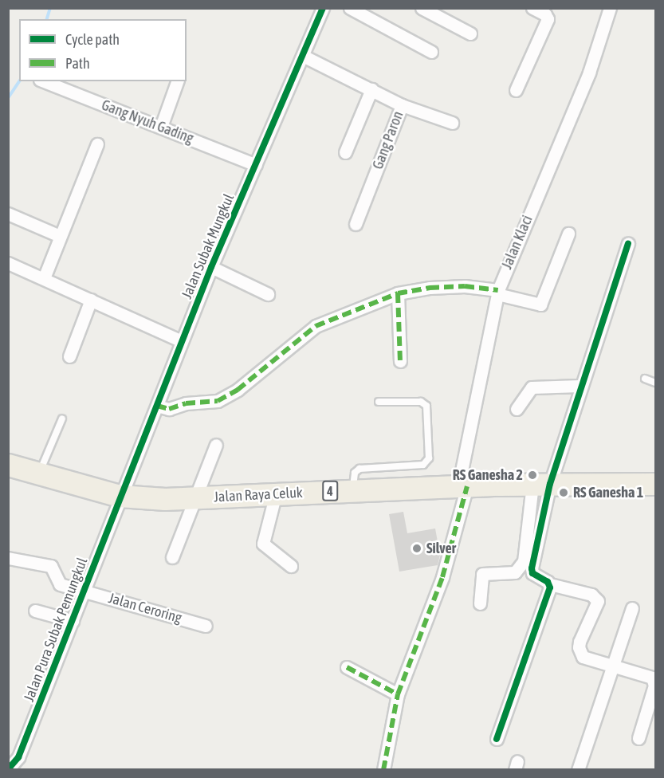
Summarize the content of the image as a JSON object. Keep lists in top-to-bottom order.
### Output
{
  "streets": {
    "highway": ["4", "Jalan Raya Celuk"],
    "street": [
      "Gang Nyuh Gading",
      "Gang Paron",
      "Jalan Klaci",
      "Jalan Subak Mungkul",
      "Jalan Ceroring",
      "Jalan Pura Subak Pemungkul"
    ]
  },
  "crossings": [
    ["Gang Nyuh Gading", "Jalan Subak Mungkul"],
    ["Gang Paron", "Jalan Subak Mungkul"],
    ["Jalan Klaci", "Jalan Raya Celuk"],
    ["Jalan Subak Mungkul", "Jalan Raya Celuk"],
    ["Jalan Subak Mungkul", "Jalan Pura Subak Pemungkul"],
    ["Jalan Raya Celuk", "Jalan Pura Subak Pemungkul"],
    ["Jalan Ceroring", "Jalan Pura Subak Pemungkul"]
  ],
  "places": ["RS Ganesha 2", "RS Ganesha 1", "Silver"],
  "legend": ["Cycle path", "Path"]
}
